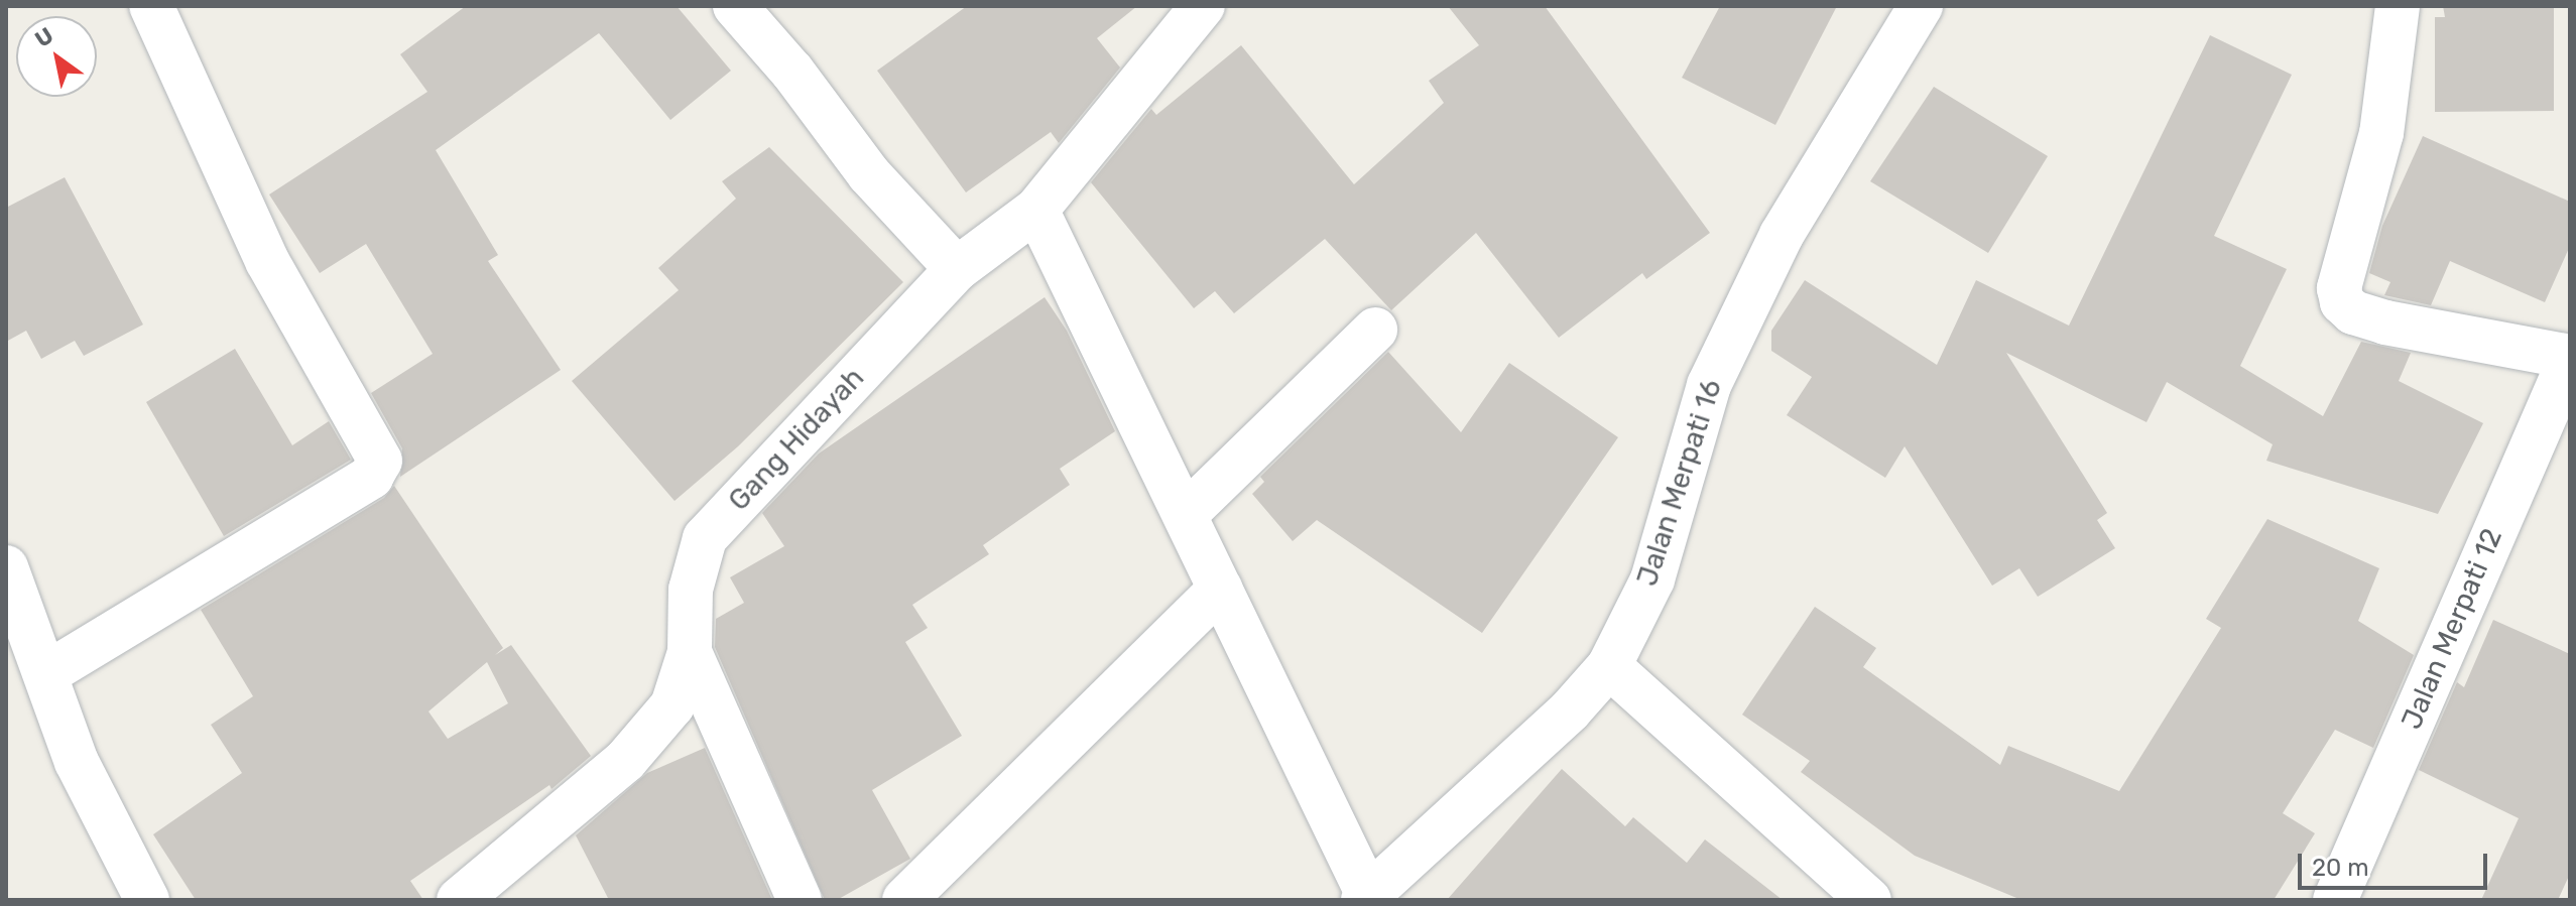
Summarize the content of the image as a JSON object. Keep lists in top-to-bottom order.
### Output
{
  "streets": {
    "street": ["Gang Hidayah", "Jalan Merpati 16", "Jalan Merpati 12"]
  },
  "scale_bar": "20 m",
  "north": "top left"
}
